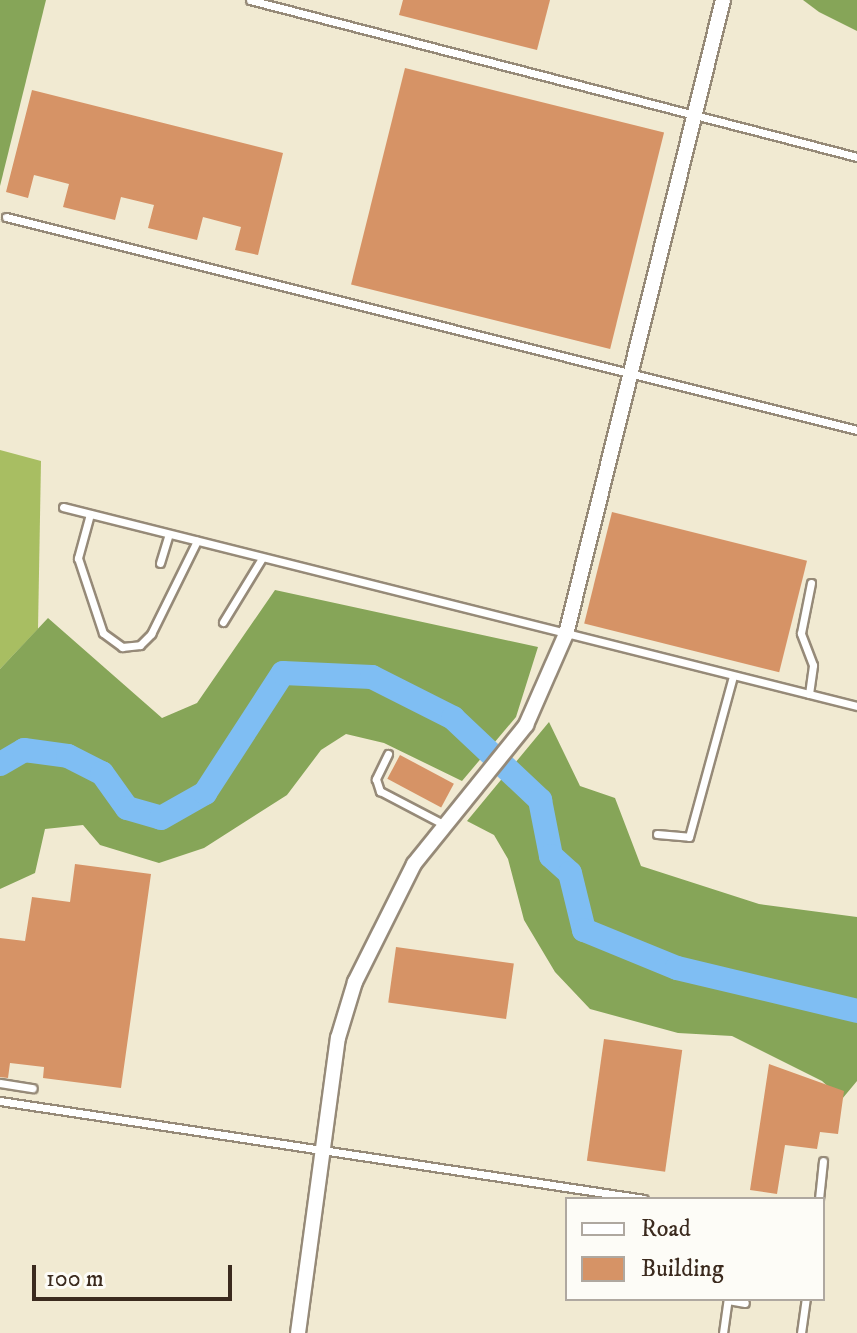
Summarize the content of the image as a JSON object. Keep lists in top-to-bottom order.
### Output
{
  "legend": ["Road", "Building"],
  "scale_bar": "100 m"
}
